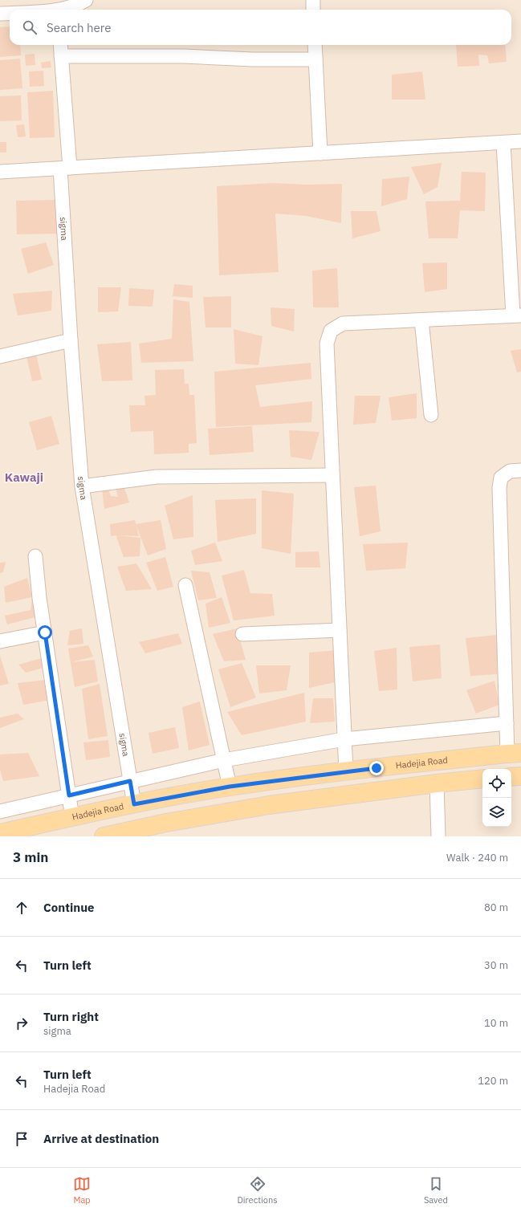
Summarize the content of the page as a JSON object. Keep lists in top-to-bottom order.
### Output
{
  "streets": {
    "main road": ["Hadejia Road"],
    "street": ["sigma"]
  },
  "crossings": [
    ["sigma", "Hadejia Road"]
  ],
  "districts": ["Kawaji"],
  "page": {
    "search": "Search here",
    "heading": ["3 min", "Walk · 240 m"],
    "list": [
      ["Continue", "80 m"],
      ["Turn left", "30 m"],
      ["Turn right", "sigma", "10 m"],
      ["Turn left", "Hadejia Road", "120 m"],
      "Arrive at destination"
    ],
    "nav": ["Map", "Directions", "Saved"]
  }
}
